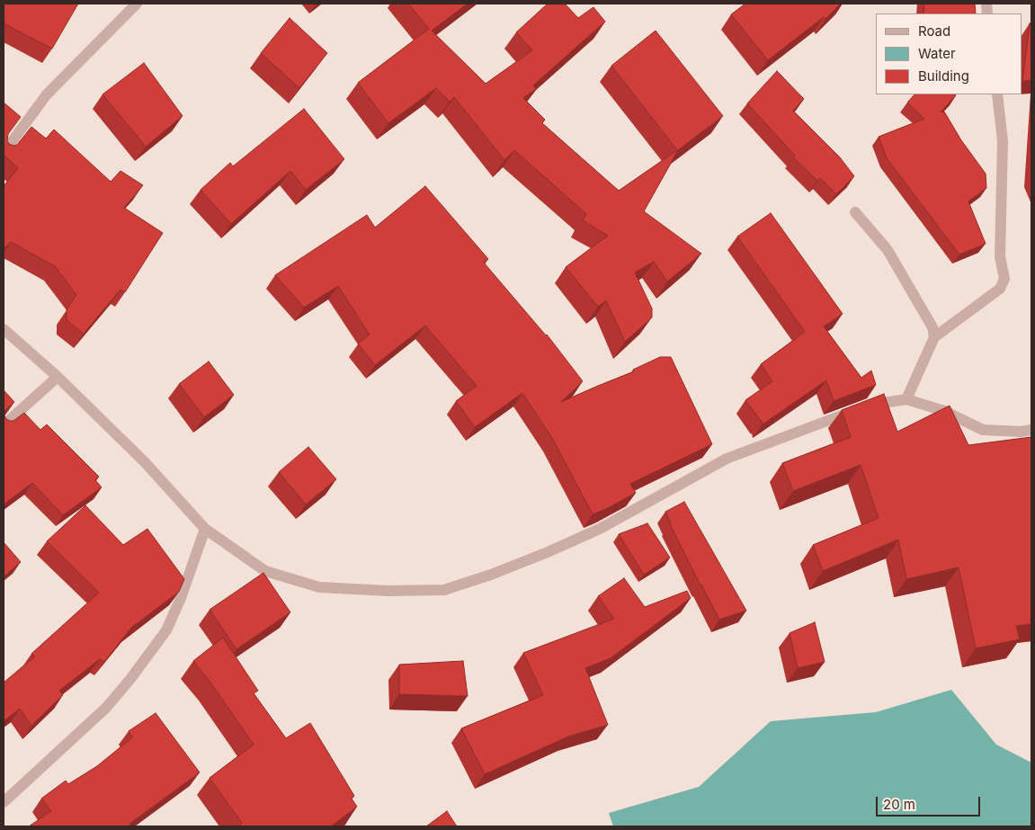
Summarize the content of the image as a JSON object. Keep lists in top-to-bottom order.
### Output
{
  "legend": ["Road", "Water", "Building"],
  "scale_bar": "20 m"
}
